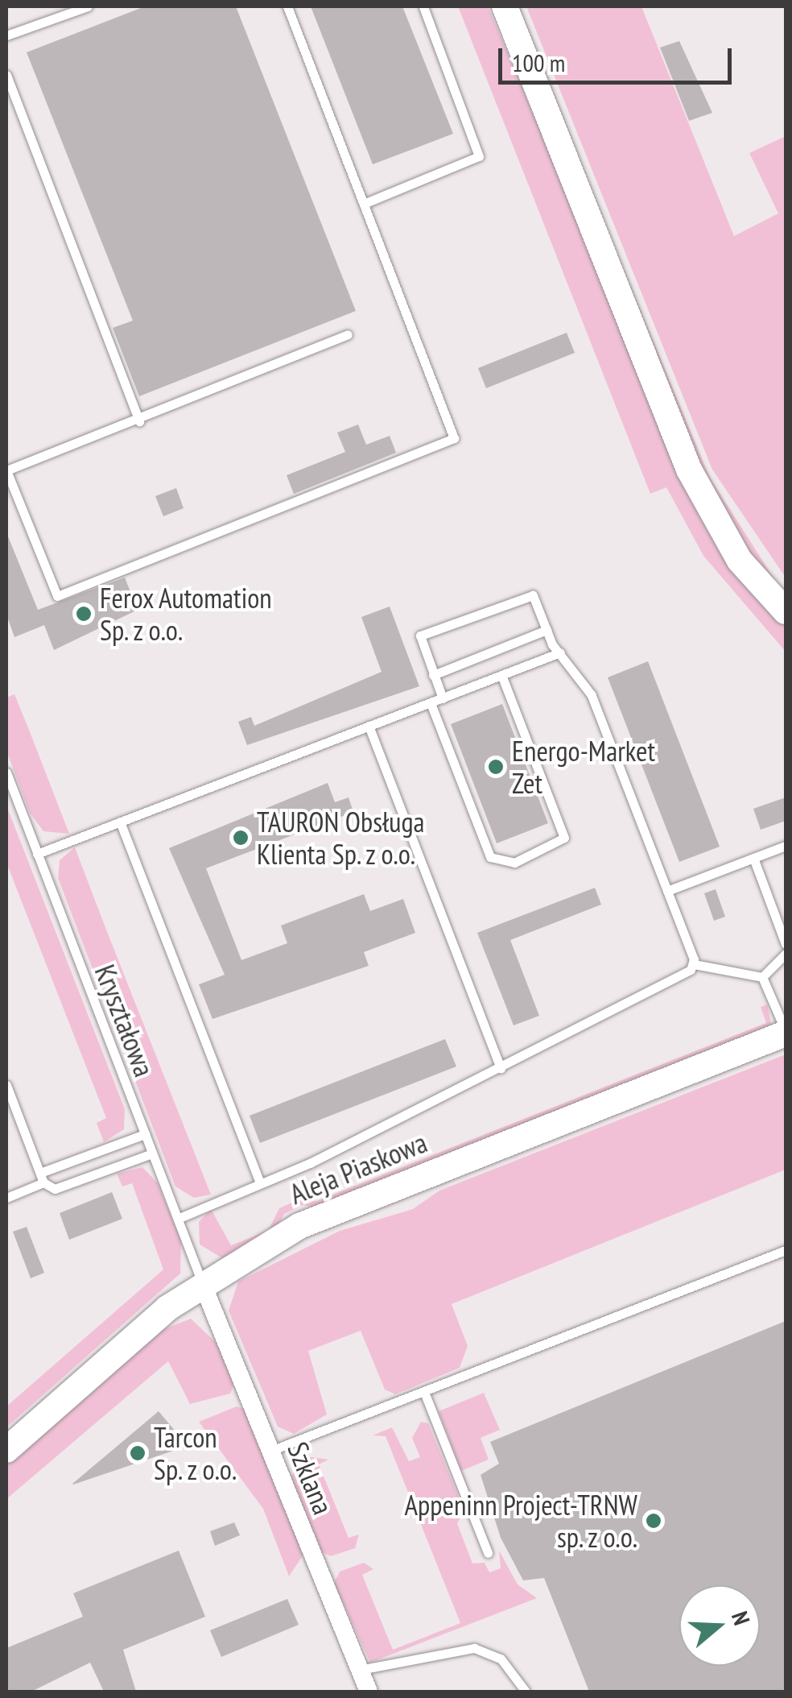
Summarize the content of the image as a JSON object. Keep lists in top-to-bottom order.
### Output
{
  "streets": {
    "main road": ["Aleja Piaskowa"],
    "street": ["Szklana"],
    "lane": ["Kryształowa"]
  },
  "crossings": [
    ["Kryształowa", "Aleja Piaskowa"],
    ["Kryształowa", "Szklana"],
    ["Aleja Piaskowa", "Szklana"]
  ],
  "places": [
    "Ferox Automation Sp. z o.o.",
    "Energo-Market Zet",
    "TAURON Obsługa Klienta Sp. z o.o.",
    "Tarcon Sp. z o.o.",
    "Appeninn Project-TRNW sp. z o.o."
  ],
  "scale_bar": "100 m",
  "north": "right"
}
